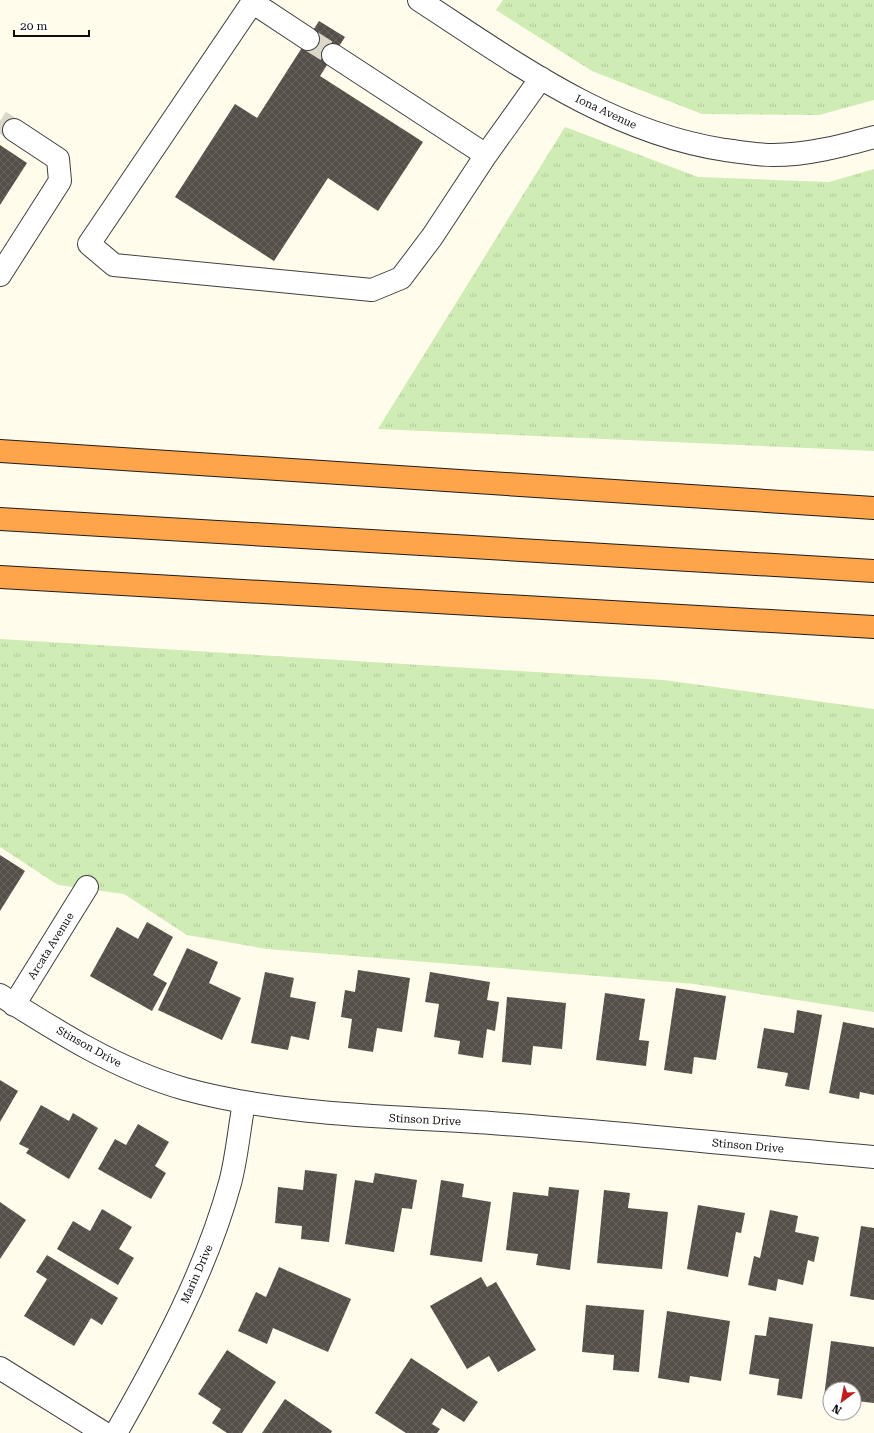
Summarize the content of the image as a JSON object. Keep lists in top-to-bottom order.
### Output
{
  "streets": {
    "street": [
      "Iona Avenue",
      "Arcata Avenue",
      "Stinson Drive",
      "Marin Drive"
    ]
  },
  "crossings": [
    ["Arcata Avenue", "Stinson Drive"],
    ["Stinson Drive", "Marin Drive"]
  ],
  "scale_bar": "20 m",
  "north": "bottom left"
}
